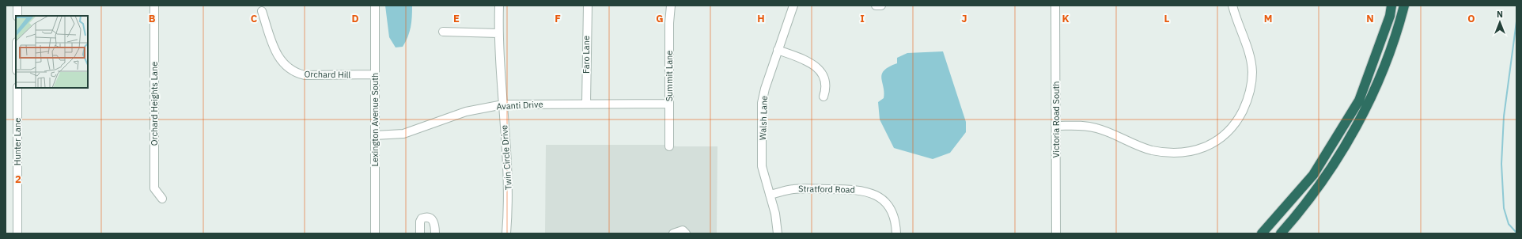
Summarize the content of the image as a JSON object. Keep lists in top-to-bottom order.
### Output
{
  "streets": {
    "street": [
      "Faro Lane",
      "Orchard Hill",
      "Summit Lane",
      "Orchard Heights Lane",
      "Avanti Drive",
      "Walsh Lane",
      "Lexington Avenue South",
      "Victoria Road South",
      "Hunter Lane",
      "Twin Circle Drive",
      "Stratford Road"
    ]
  },
  "crossings": [
    ["Faro Lane", "Avanti Drive"],
    ["Orchard Hill", "Lexington Avenue South"],
    ["Summit Lane", "Avanti Drive"],
    ["Avanti Drive", "Lexington Avenue South"],
    ["Avanti Drive", "Twin Circle Drive"],
    ["Walsh Lane", "Stratford Road"]
  ],
  "north": "top",
  "grid": {
    "columns": [
      "B",
      "C",
      "D",
      "E",
      "F",
      "G",
      "H",
      "I",
      "J",
      "K",
      "L",
      "M",
      "N",
      "O"
    ],
    "rows": ["2"]
  }
}
